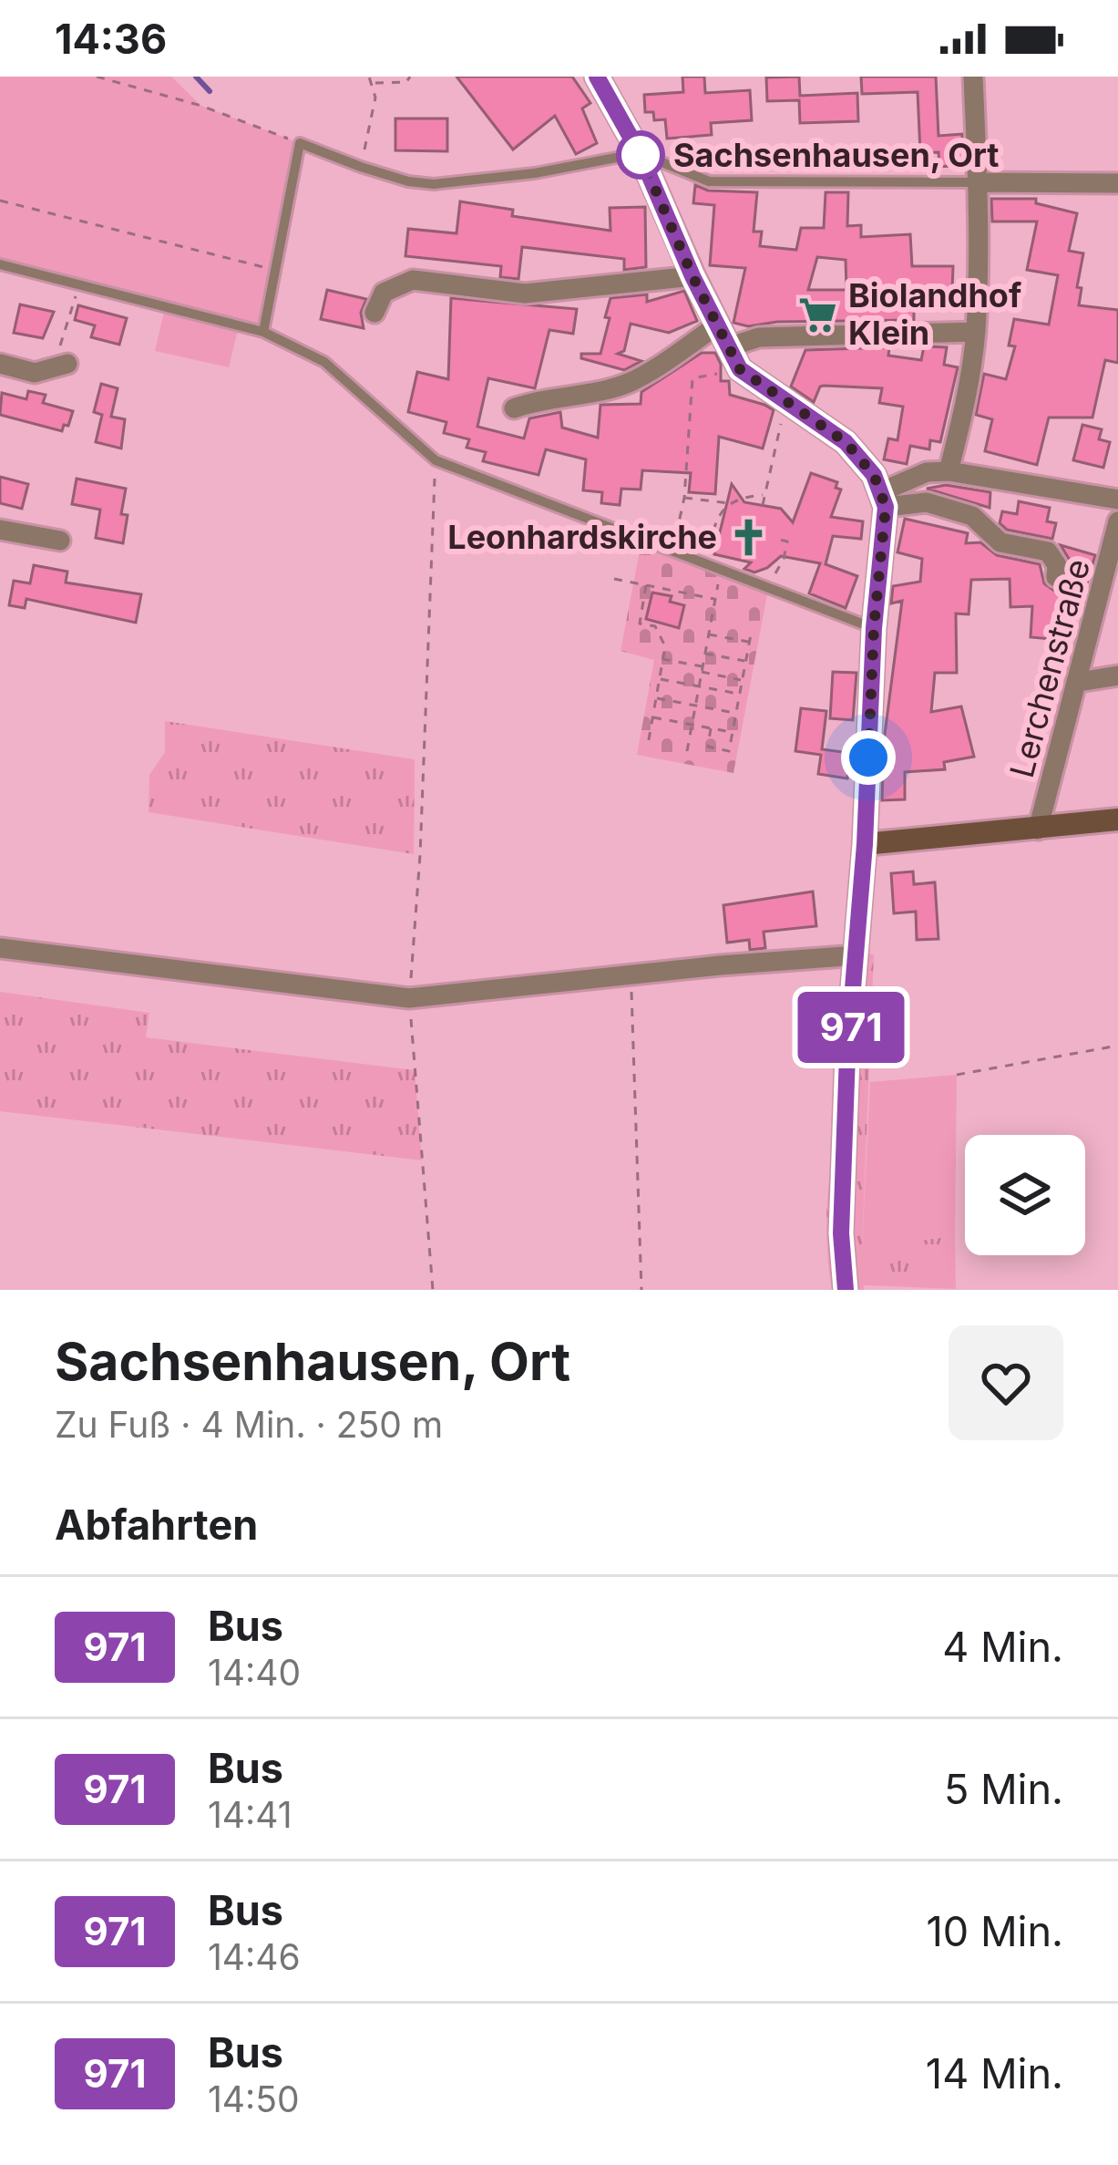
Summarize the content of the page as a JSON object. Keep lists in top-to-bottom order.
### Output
{
  "streets": {
    "street": ["Lerchenstraße"]
  },
  "places": {
    "other": ["Sachsenhausen, Ort"],
    "supermarket": ["Biolandhof Klein"],
    "church": ["Leonhardskirche"]
  },
  "lines": ["bus line 971"],
  "page": {
    "status": "14:36",
    "on_map": "971",
    "heading": [
      ["Sachsenhausen, Ort", "Zu Fuß · 4 Min. · 250 m"],
      "Abfahrten"
    ],
    "list": [
      {
        "mark": "971",
        "name": "Bus",
        "note": "14:40",
        "value": "4 Min."
      },
      {
        "mark": "971",
        "name": "Bus",
        "note": "14:41",
        "value": "5 Min."
      },
      {
        "mark": "971",
        "name": "Bus",
        "note": "14:46",
        "value": "10 Min."
      },
      {
        "mark": "971",
        "name": "Bus",
        "note": "14:50",
        "value": "14 Min."
      }
    ]
  }
}
